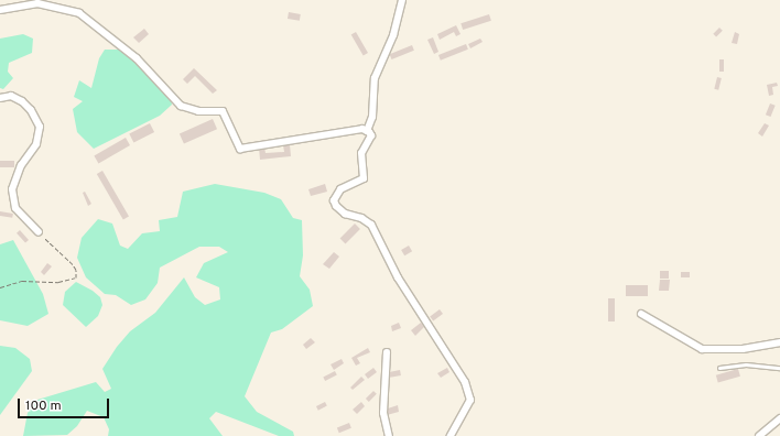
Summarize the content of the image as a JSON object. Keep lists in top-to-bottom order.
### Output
{
  "scale_bar": "100 m"
}
